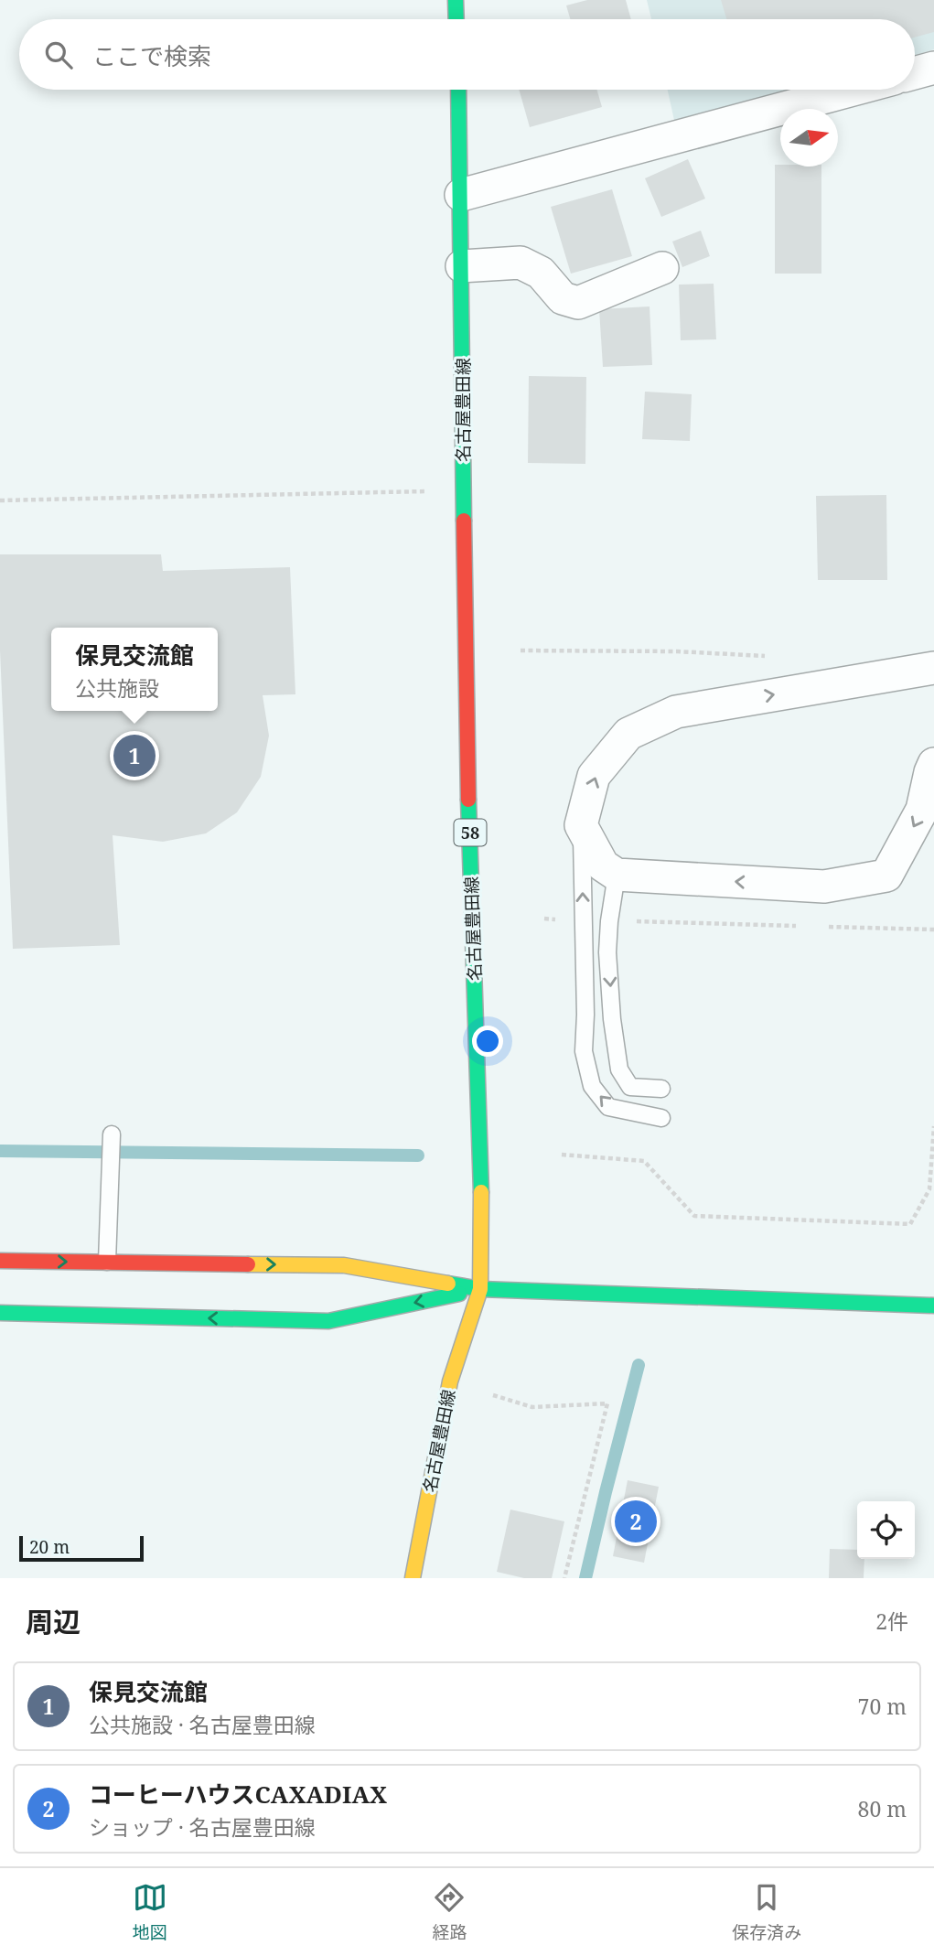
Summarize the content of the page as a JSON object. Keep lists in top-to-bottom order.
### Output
{
  "streets": {
    "main road": ["名古屋豊田線", "58"]
  },
  "scale_bar": "20 m",
  "north": "right",
  "page": {
    "search": "ここで検索",
    "popup": ["保見交流館", "公共施設"],
    "pins": ["1", "2"],
    "scale": "20 m",
    "heading": ["周辺", "2件"],
    "list": [
      {
        "mark": "1",
        "name": "保見交流館",
        "note": "公共施設 · 名古屋豊田線",
        "value": "70 m"
      },
      {
        "mark": "2",
        "name": "コーヒーハウスCAXADIAX",
        "note": "ショップ · 名古屋豊田線",
        "value": "80 m"
      }
    ],
    "nav": ["地図", "経路", "保存済み"]
  }
}
